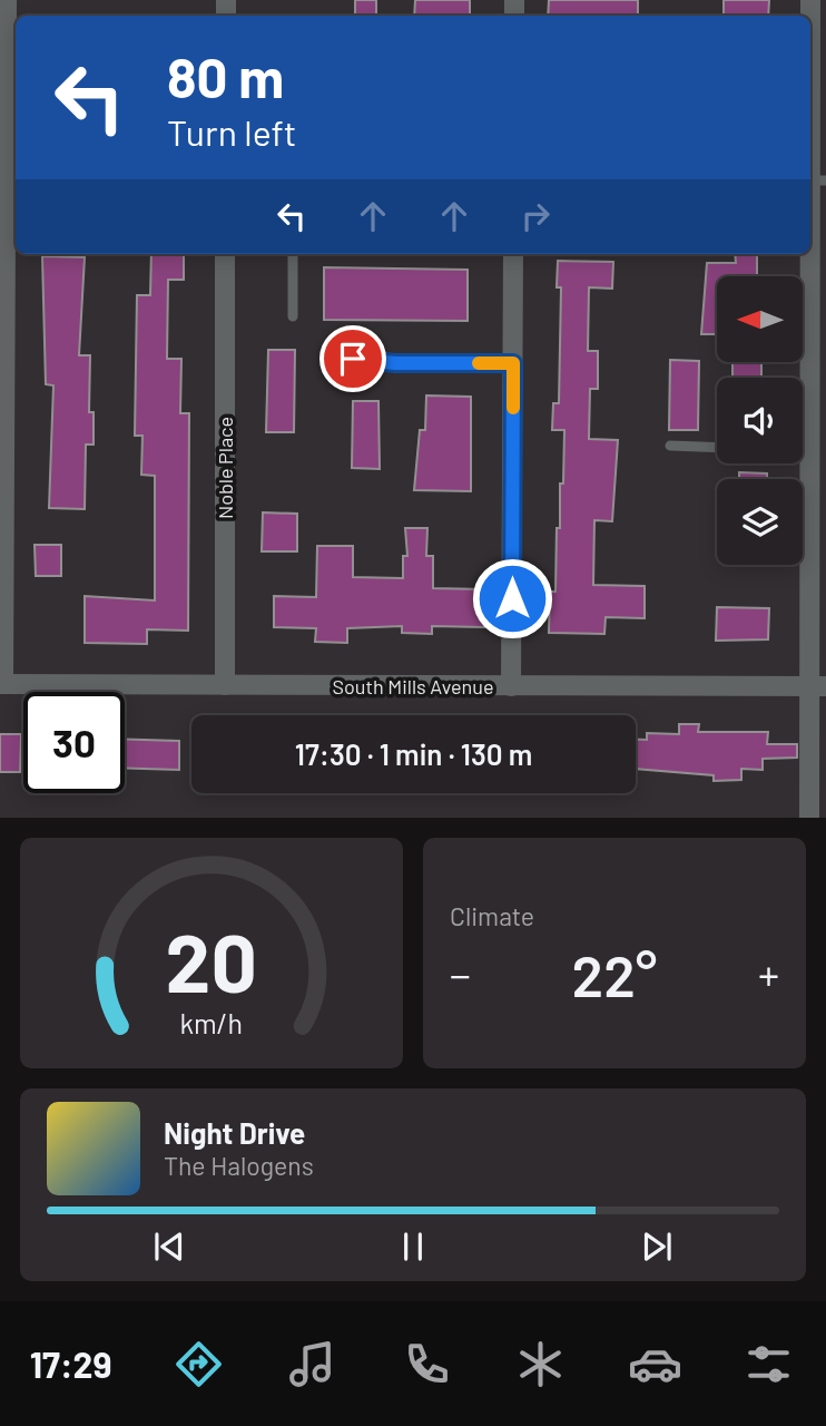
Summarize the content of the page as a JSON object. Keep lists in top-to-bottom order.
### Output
{
  "streets": {
    "street": ["Noble Place", "South Mills Avenue"]
  },
  "crossings": [
    ["Noble Place", "South Mills Avenue"]
  ],
  "north": "left",
  "page": {
    "turn": ["80 m", "Turn left"],
    "limit": "30",
    "trip": "17:30 · 1 min · 130 m",
    "tile": "Climate",
    "heat": ["−", "22°", "+"],
    "song": ["Night Drive", "The Halogens"],
    "tabs": "17:29",
    "gauge": ["20", "km/h"]
  }
}
